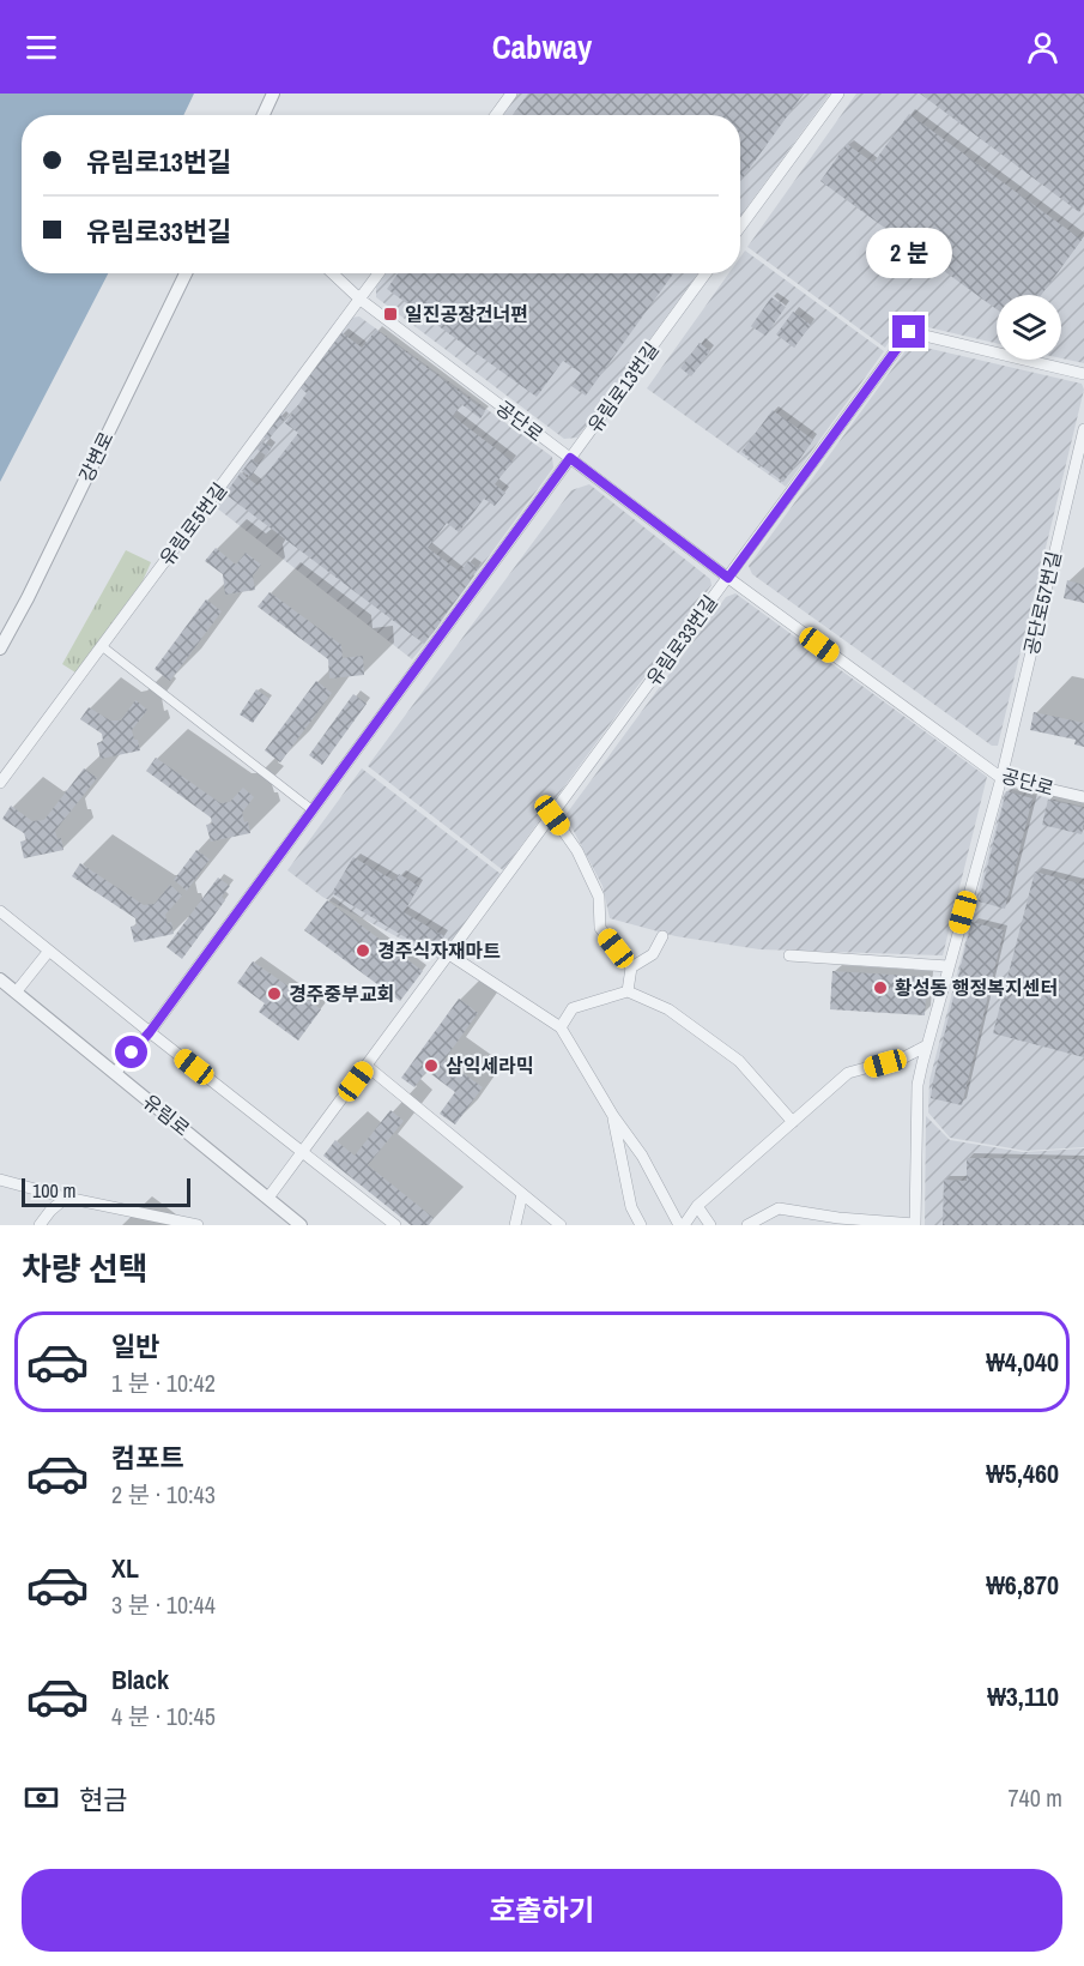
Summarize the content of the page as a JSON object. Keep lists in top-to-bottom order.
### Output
{
  "streets": {
    "street": [
      "유림로13번길",
      "공단로",
      "강변로",
      "유림로5번길",
      "공단로57번길",
      "유림로33번길",
      "유림로"
    ]
  },
  "crossings": [
    ["유림로13번길", "공단로"],
    ["유림로13번길", "유림로"],
    ["공단로", "유림로5번길"],
    ["공단로", "공단로57번길"],
    ["공단로", "유림로33번길"],
    ["유림로33번길", "유림로"]
  ],
  "places": {
    "transit": ["일진공장건너편"],
    "other": [
      "경주식자재마트",
      "황성동 행정복지센터",
      "경주중부교회",
      "삼익세라믹"
    ]
  },
  "scale_bar": "100 m",
  "page": {
    "header": "Cabway",
    "banner": ["유림로13번길", "유림로33번길"],
    "bubble": "2 분",
    "scale": "100 m",
    "heading": "차량 선택",
    "list": [
      {
        "name": "일반",
        "note": "1 분 · 10:42",
        "value": "₩4,040"
      },
      {
        "name": "컴포트",
        "note": "2 분 · 10:43",
        "value": "₩5,460"
      },
      {
        "name": "XL",
        "note": "3 분 · 10:44",
        "value": "₩6,870"
      },
      {
        "name": "Black",
        "note": "4 분 · 10:45",
        "value": "₩3,110"
      }
    ],
    "pay": ["현금", "740 m"],
    "buttons": "호출하기"
  }
}
